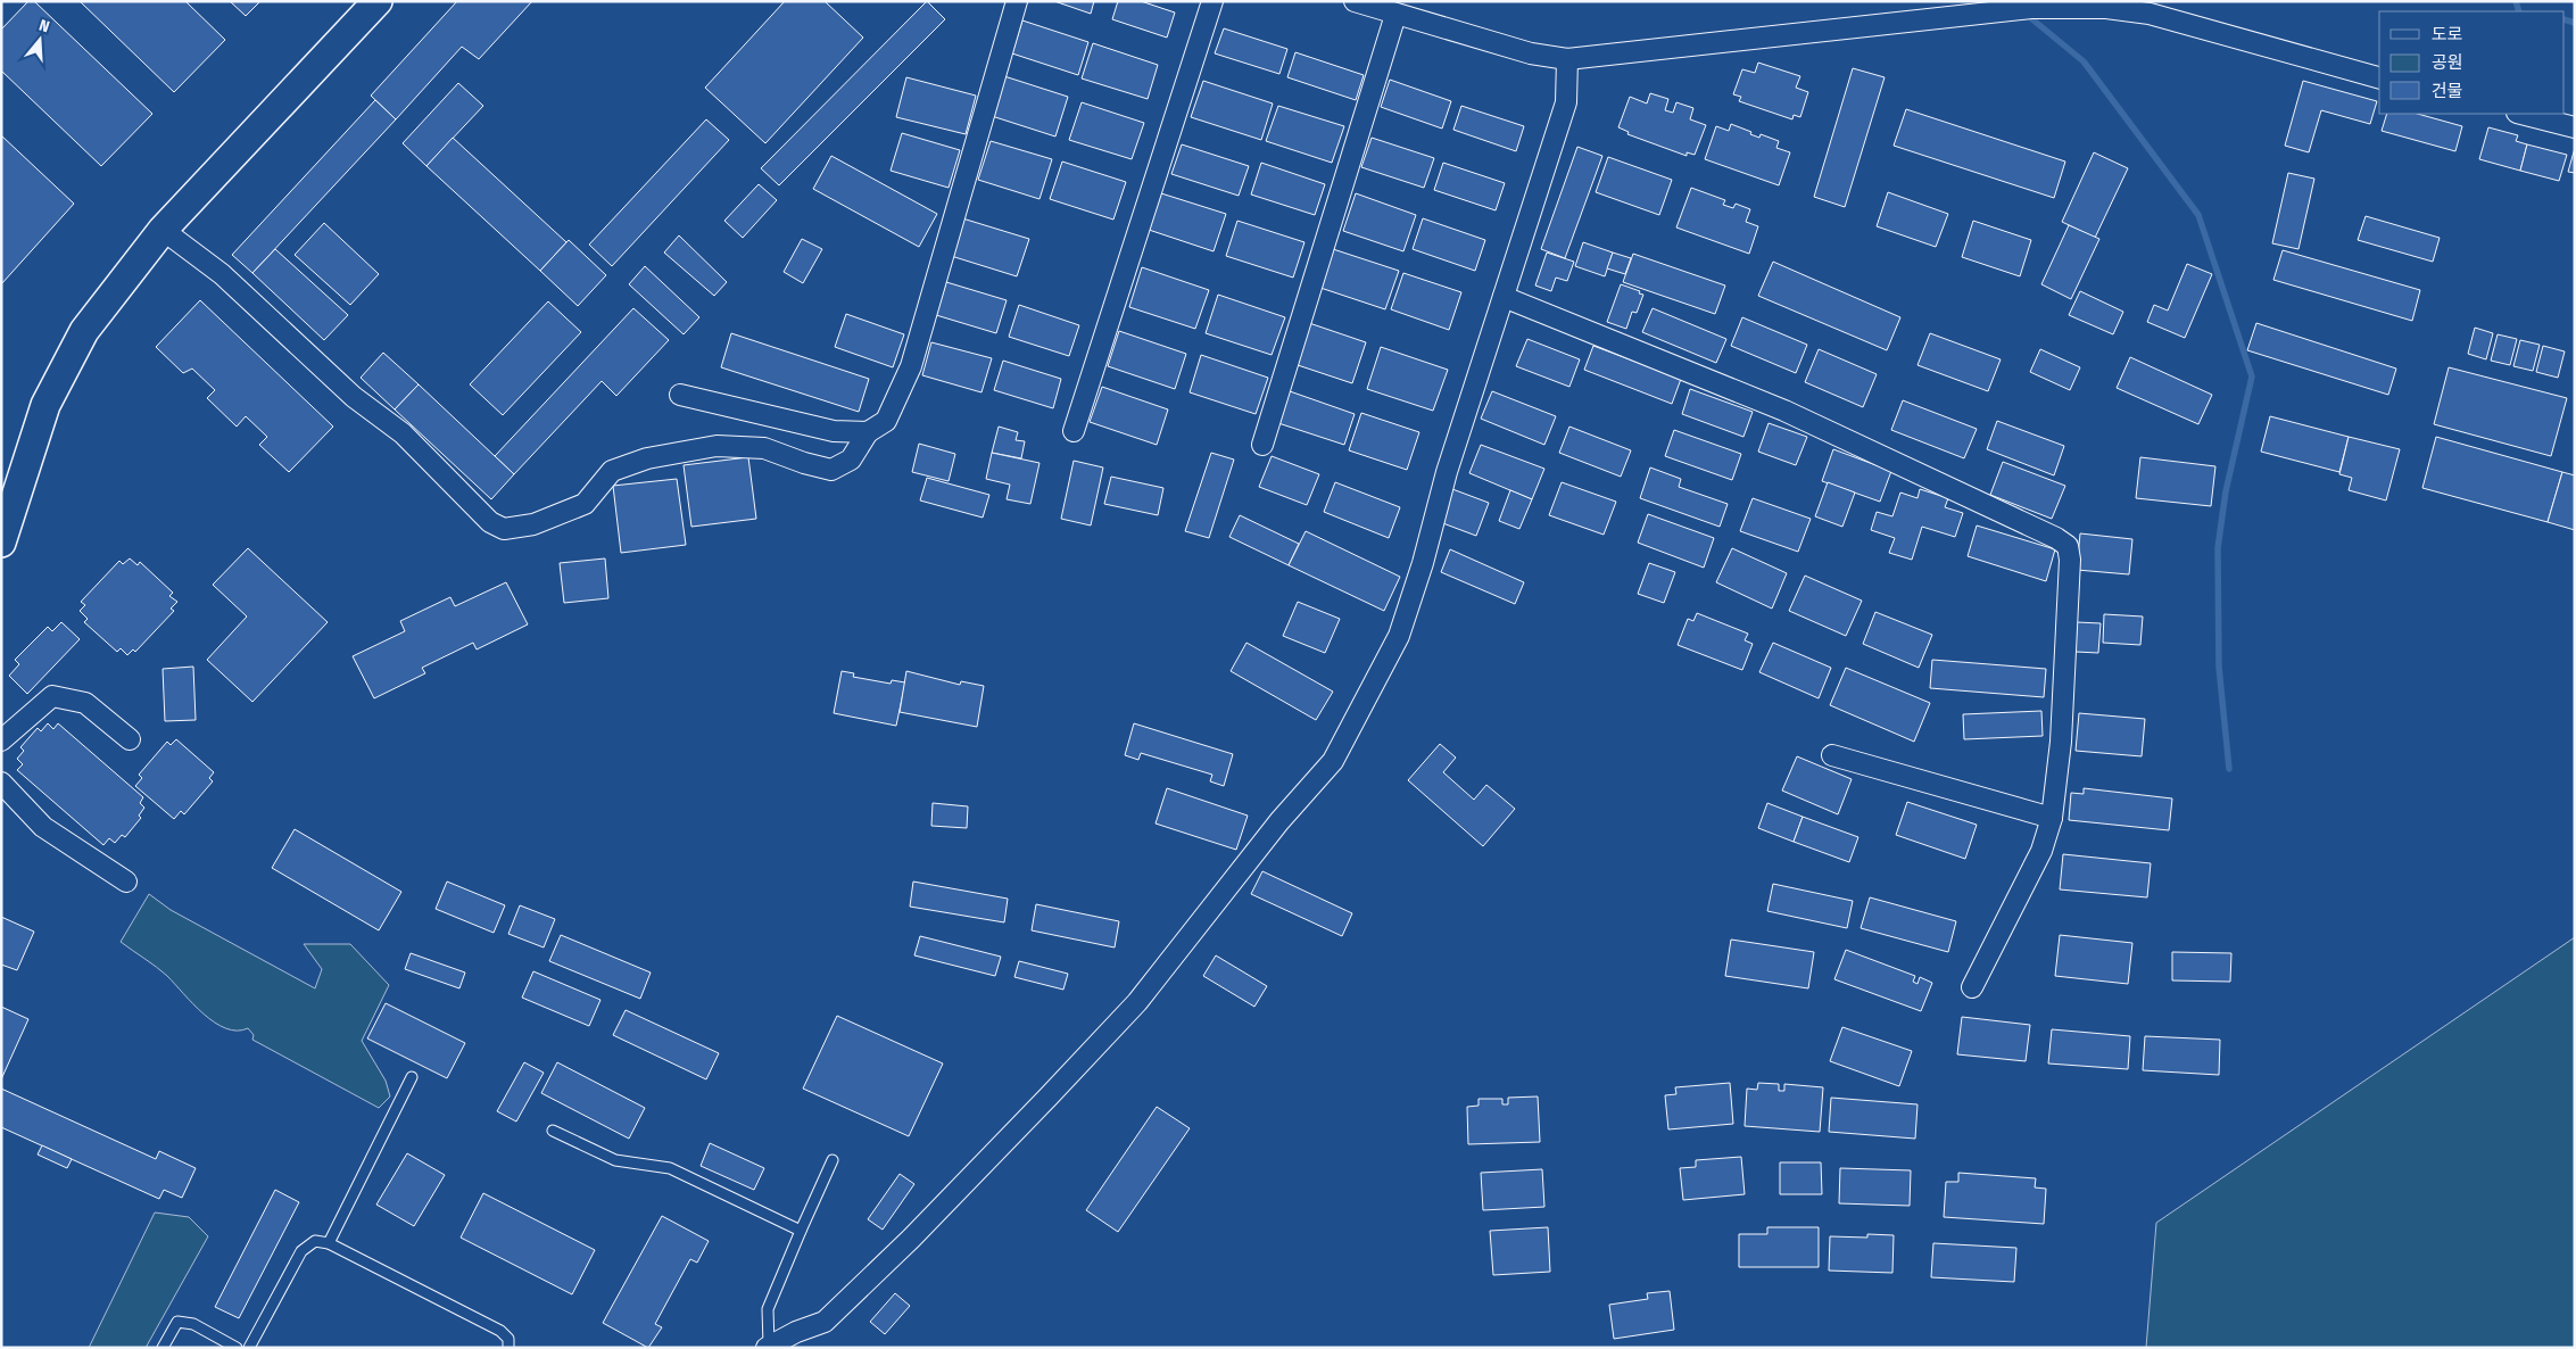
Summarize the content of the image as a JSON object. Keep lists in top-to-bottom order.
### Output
{
  "legend": ["도로", "공원", "건물"],
  "north": "top"
}
